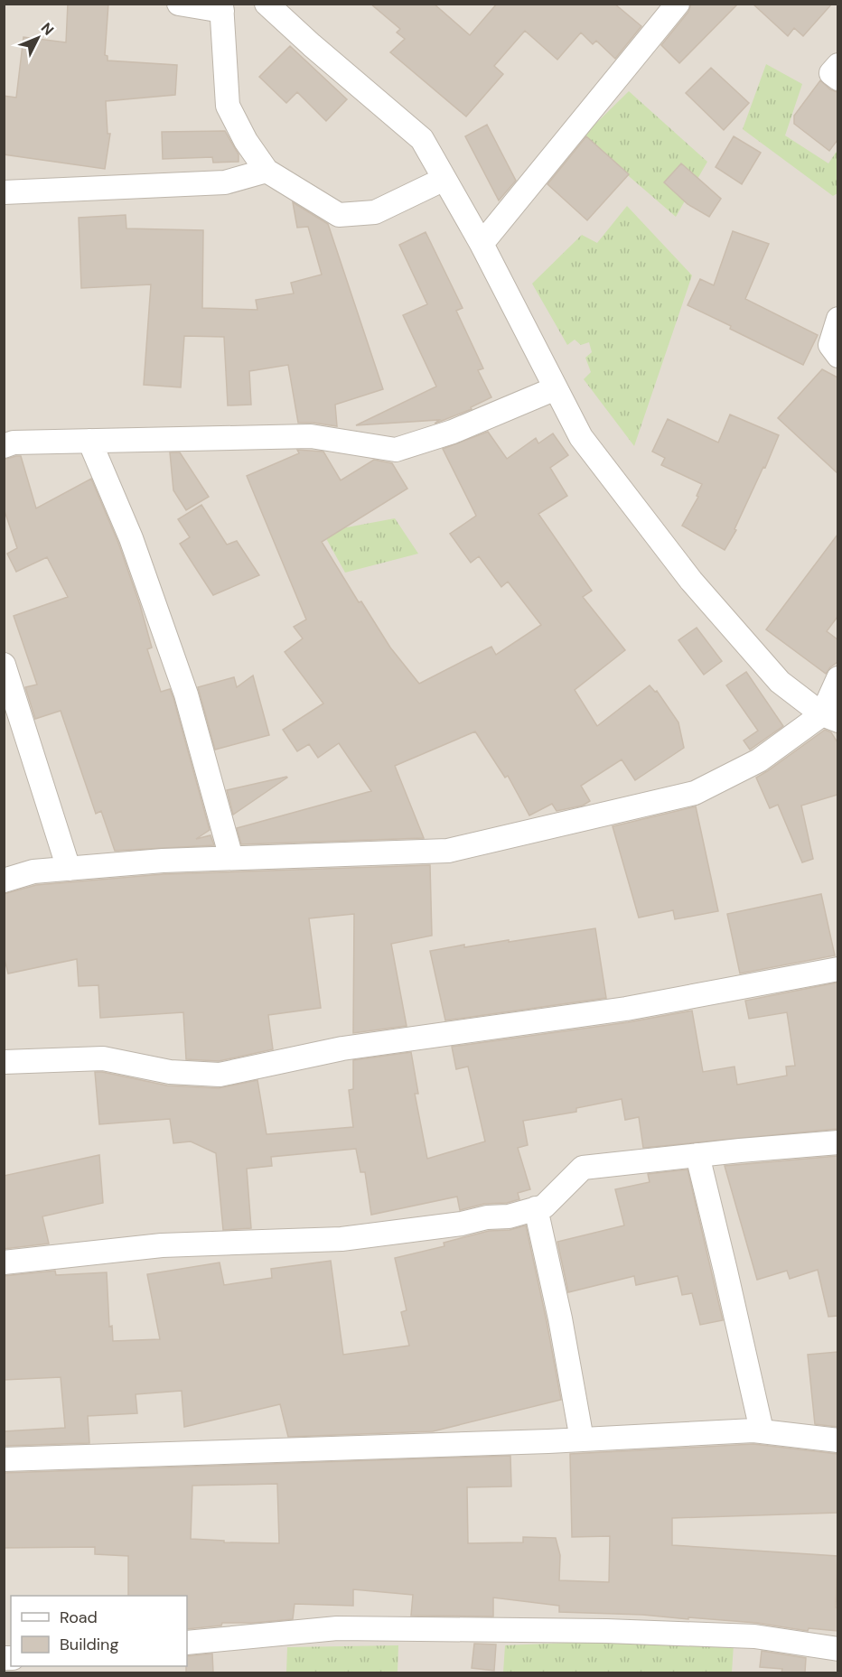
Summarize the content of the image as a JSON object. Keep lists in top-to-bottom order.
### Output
{
  "legend": ["Road", "Building"],
  "north": "top right"
}
